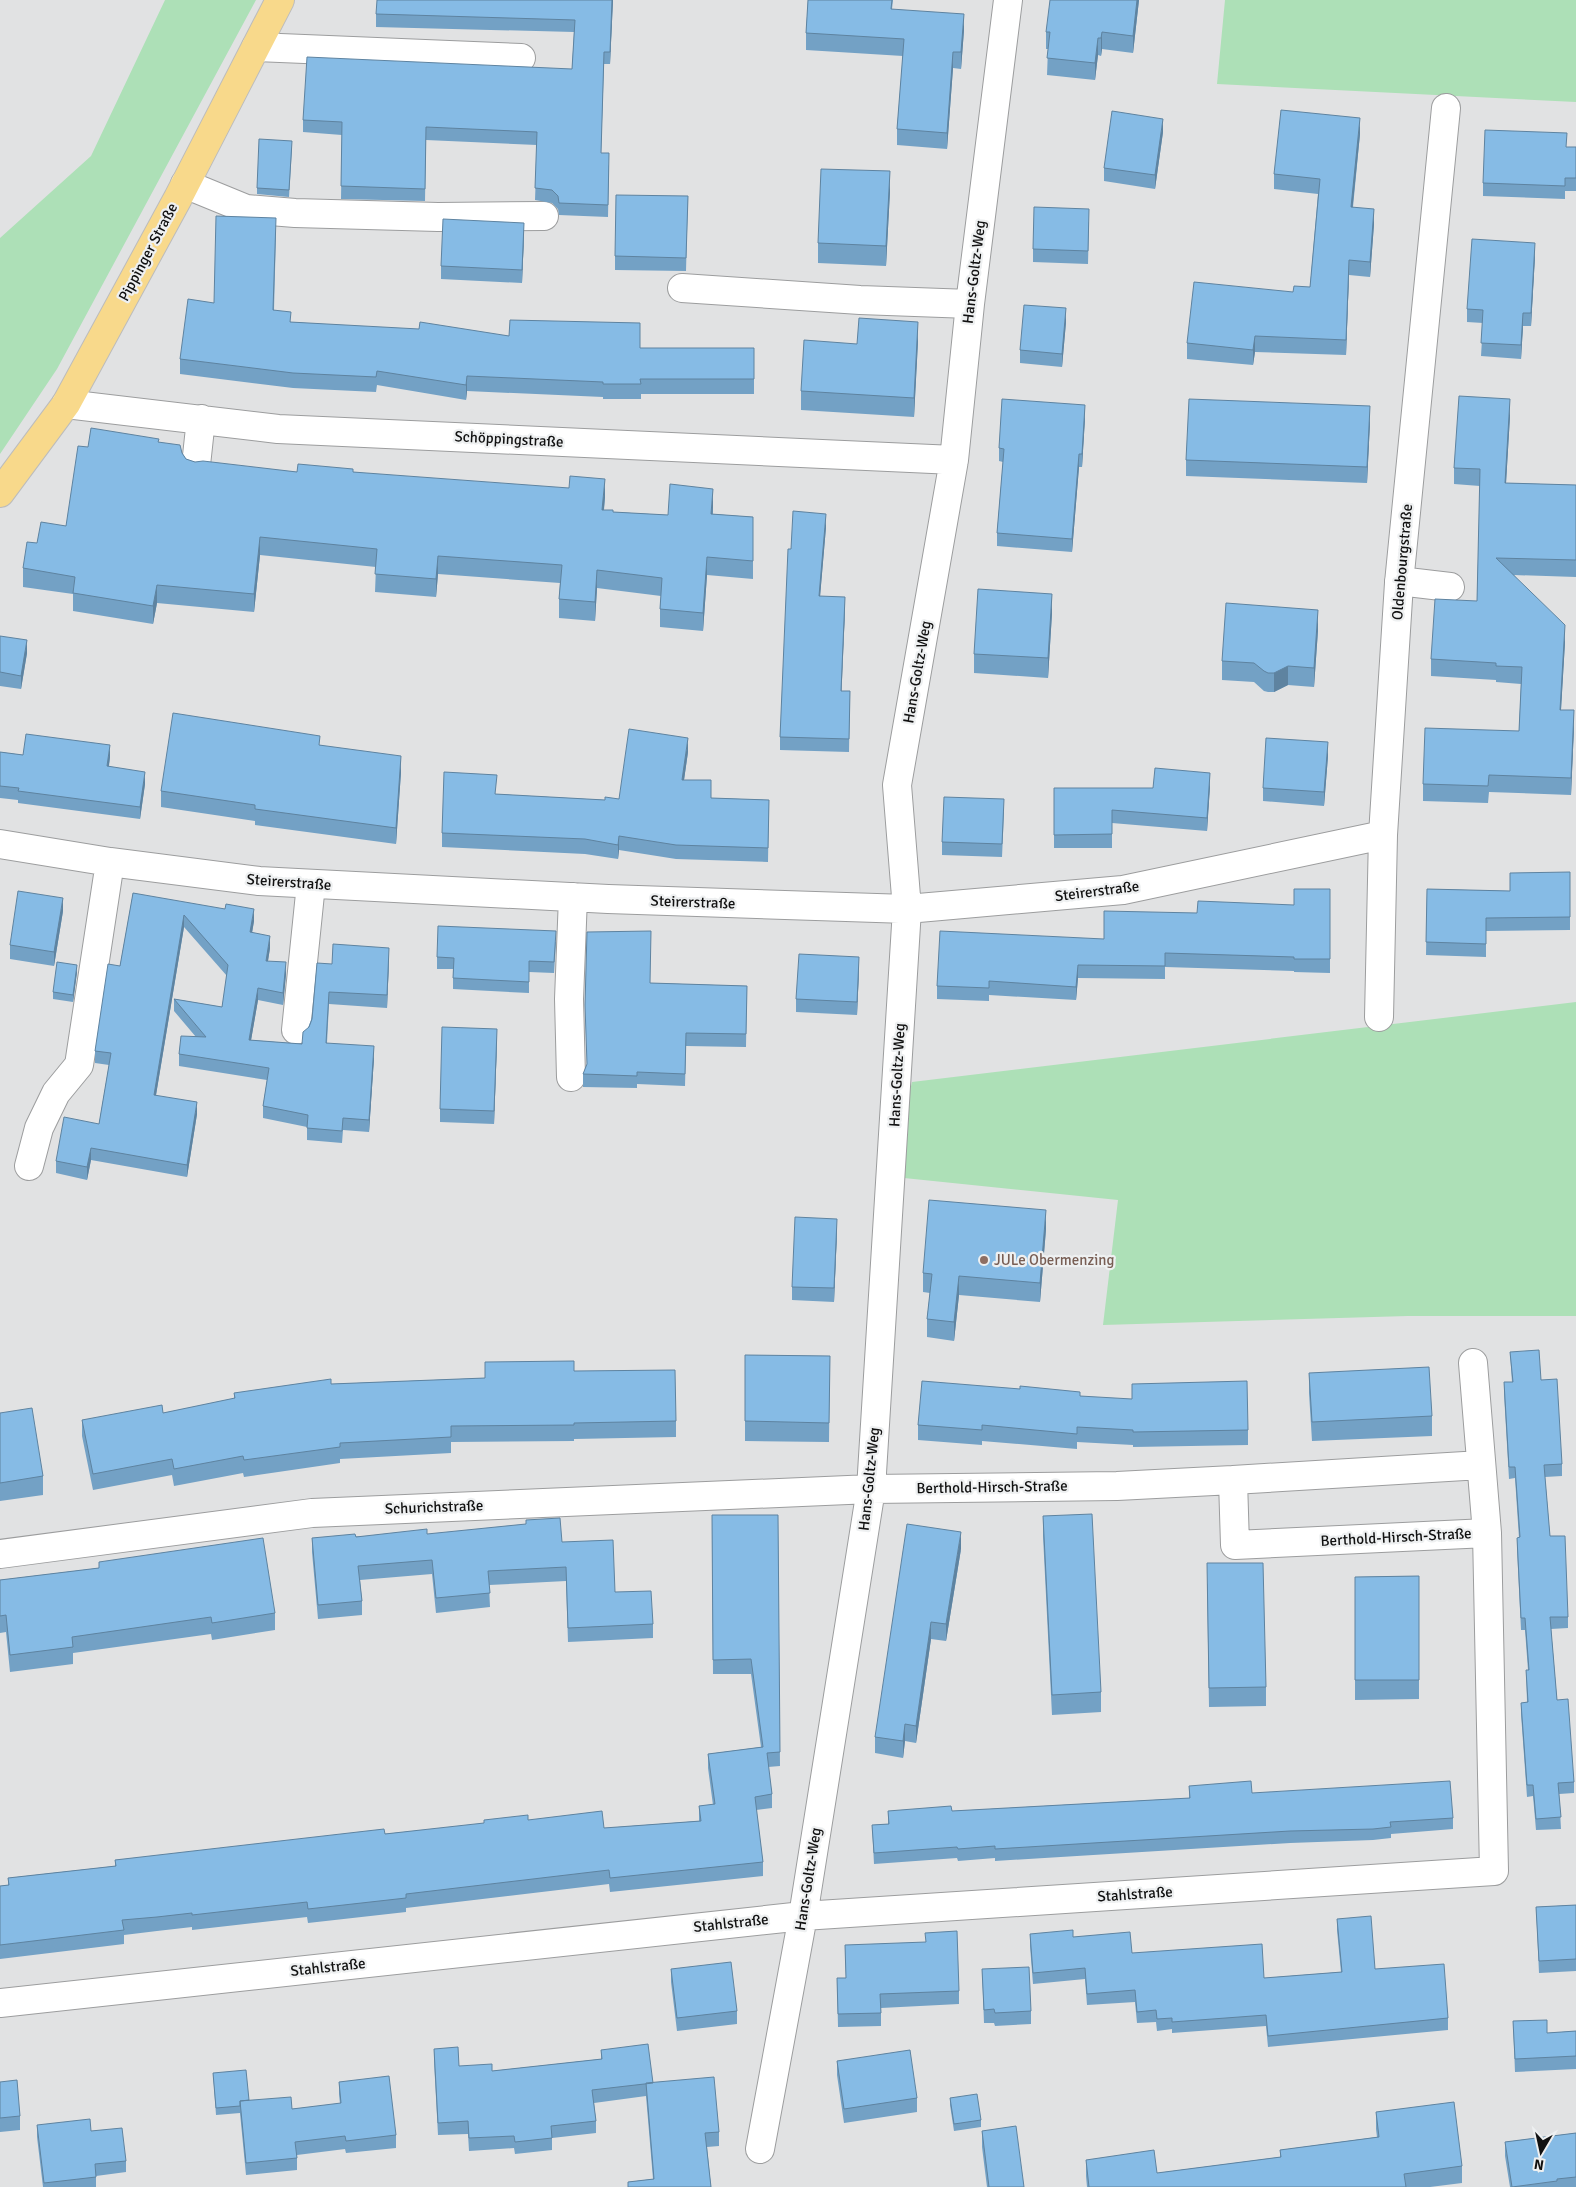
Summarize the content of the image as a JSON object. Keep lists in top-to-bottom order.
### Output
{
  "streets": {
    "main road": ["Pippinger Straße"],
    "street": [
      "Hans-Goltz-Weg",
      "Schöppingstraße",
      "Oldenbourgstraße",
      "Steirerstraße",
      "Berthold-Hirsch-Straße",
      "Schurichstraße",
      "Stahlstraße"
    ]
  },
  "crossings": [
    ["Pippinger Straße", "Schöppingstraße"],
    ["Hans-Goltz-Weg", "Schöppingstraße"],
    ["Hans-Goltz-Weg", "Steirerstraße"],
    ["Hans-Goltz-Weg", "Berthold-Hirsch-Straße"],
    ["Hans-Goltz-Weg", "Schurichstraße"],
    ["Hans-Goltz-Weg", "Stahlstraße"],
    ["Oldenbourgstraße", "Steirerstraße"],
    ["Berthold-Hirsch-Straße", "Schurichstraße"],
    ["Berthold-Hirsch-Straße", "Stahlstraße"]
  ],
  "places": ["JULe Obermenzing"],
  "north": "bottom"
}
